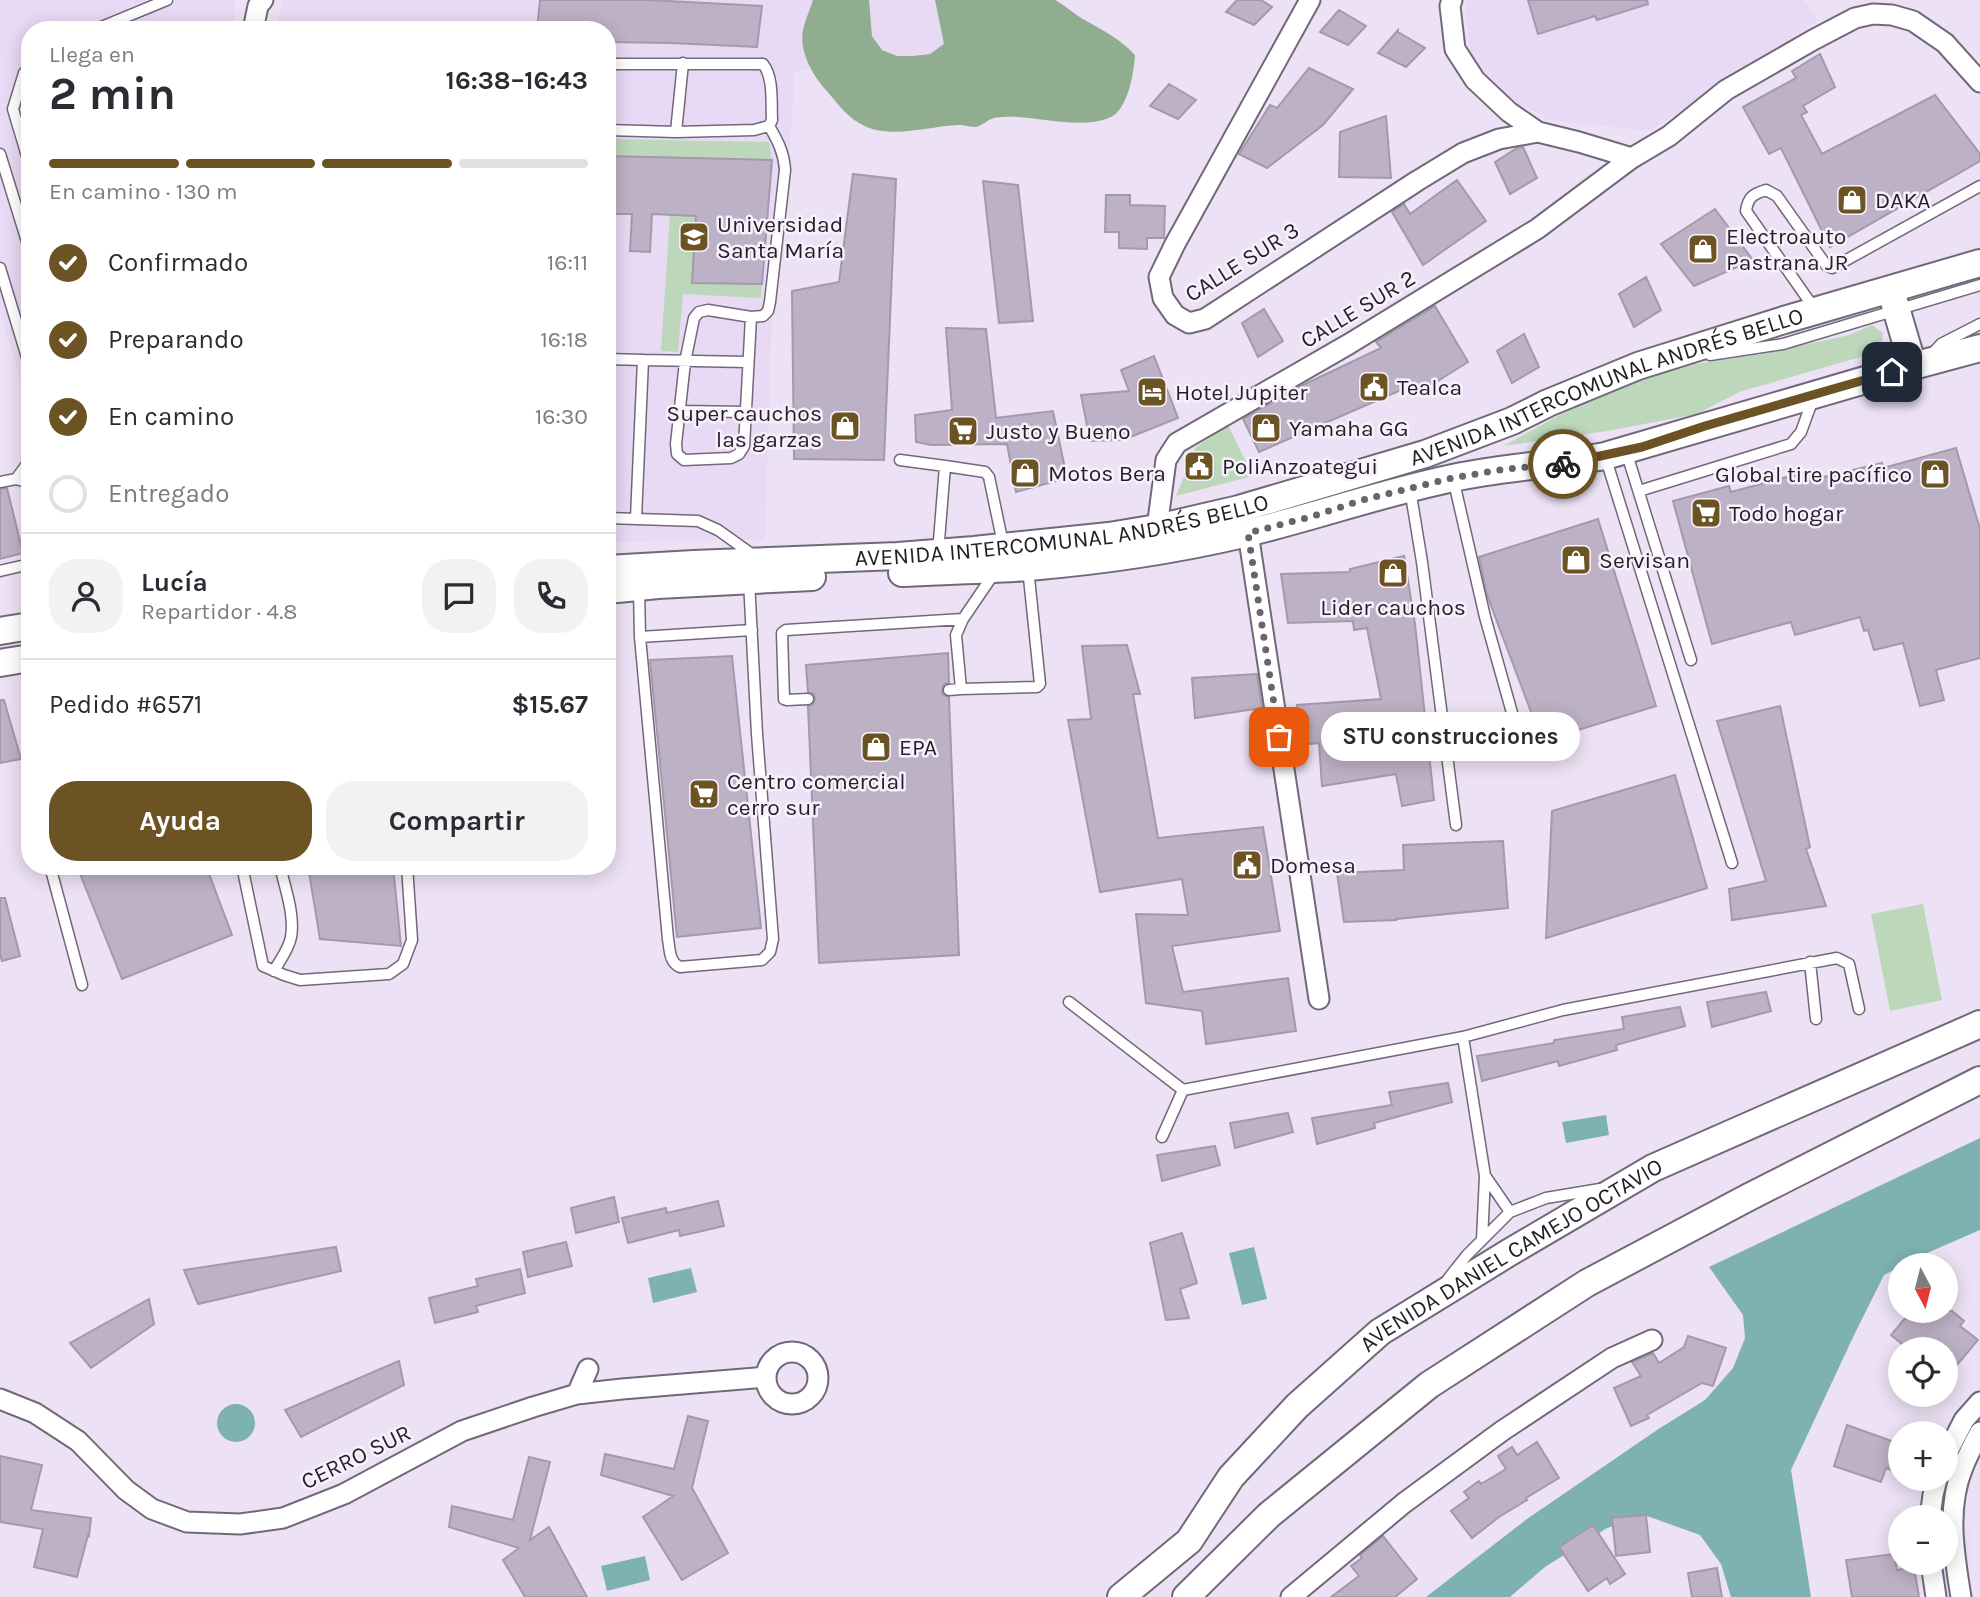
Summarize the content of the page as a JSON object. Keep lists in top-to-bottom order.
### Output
{
  "streets": {
    "main road": ["AVENIDA INTERCOMUNAL ANDRÉS BELLO", "AVENIDA DANIEL CAMEJO OCTAVIO"],
    "street": ["CALLE SUR 3", "CALLE SUR 2", "CERRO SUR"]
  },
  "crossings": [
    ["CALLE SUR 2", "AVENIDA INTERCOMUNAL ANDRÉS BELLO"]
  ],
  "places": {
    "shop": [
      "DAKA",
      "Electroauto Pastrana JR",
      "Super cauchos las garzas",
      "Yamaha GG",
      "Motos Bera",
      "Global tire pacífico",
      "Servisan",
      "Lider cauchos",
      "EPA"
    ],
    "school or university": ["Universidad Santa María"],
    "public building": ["Tealca", "PoliAnzoategui", "Domesa"],
    "hotel": ["Hotel Jupiter"],
    "supermarket": ["Justo y Bueno", "Todo hogar", "Centro comercial cerro sur"],
    "other": ["STU construcciones"]
  },
  "north": "bottom",
  "page": {
    "heading": ["2 min", "Llega en", "16:38–16:43"],
    "panel": [
      "Lucía",
      "Repartidor · 4.8",
      "Pedido #6571",
      "$15.67"
    ],
    "bar": "En camino · 130 m",
    "list": [
      ["Confirmado", "16:11"],
      ["Preparando", "16:18"],
      ["En camino", "16:30"],
      "Entregado"
    ],
    "bubble": "STU construcciones",
    "buttons": ["Ayuda", "Compartir"],
    "map_buttons": ["+", "−"]
  }
}
